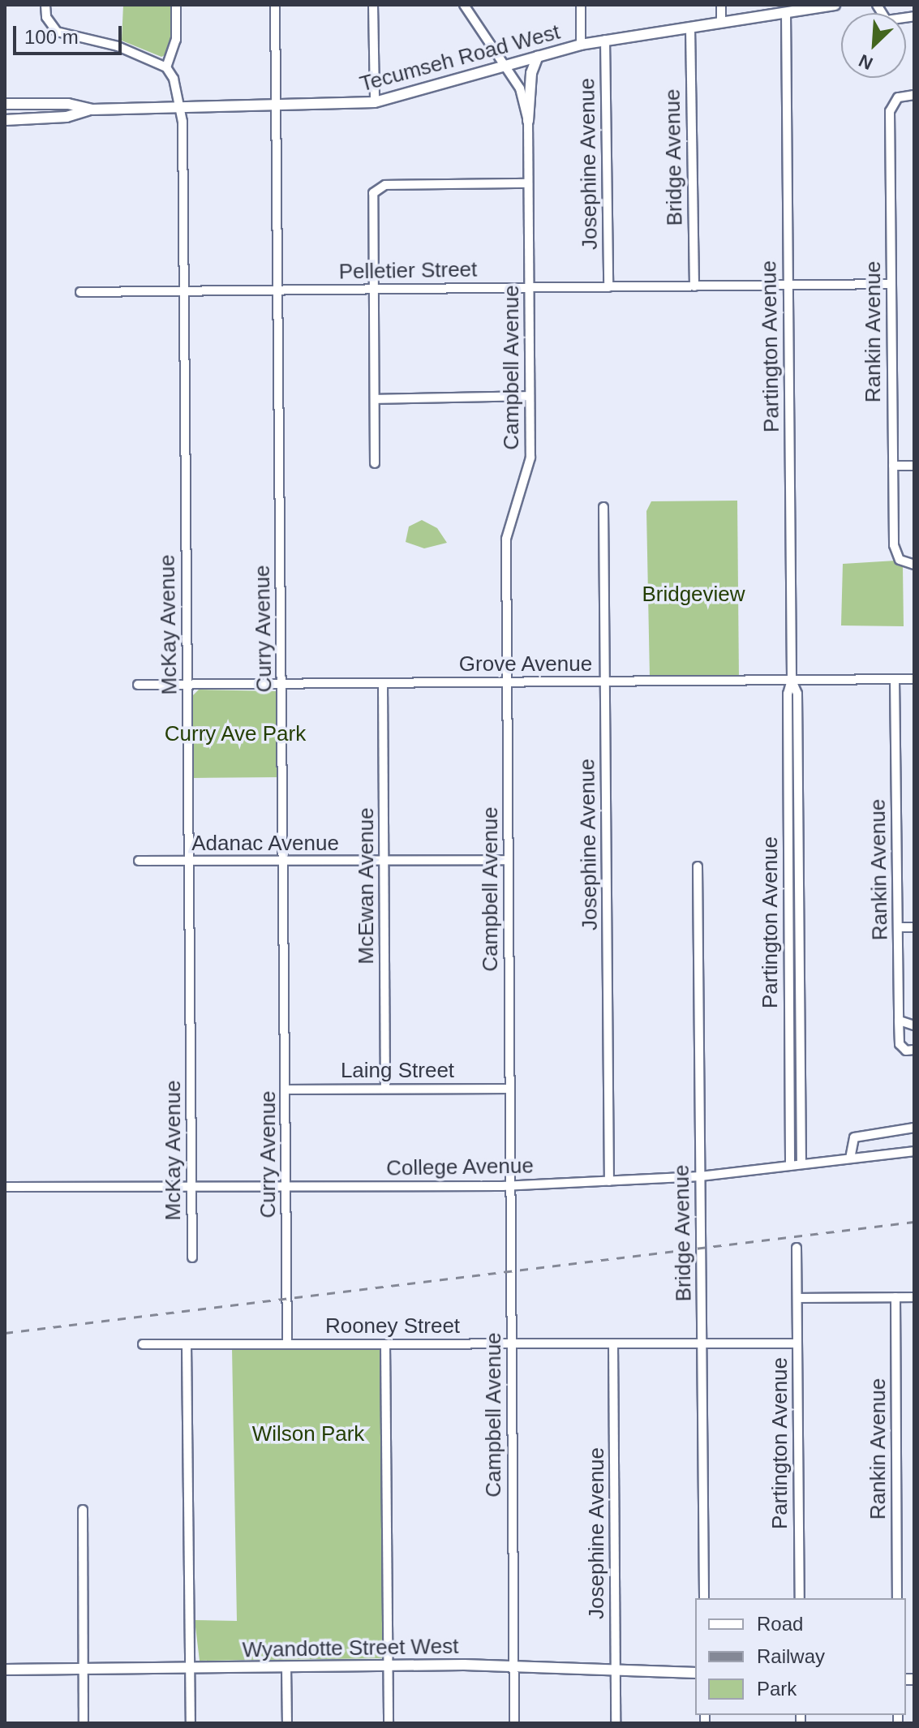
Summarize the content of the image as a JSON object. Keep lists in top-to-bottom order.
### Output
{
  "streets": {
    "main road": ["Tecumseh Road West", "Wyandotte Street West"],
    "street": [
      "Bridge Avenue",
      "Josephine Avenue",
      "Pelletier Street",
      "Rankin Avenue",
      "Partington Avenue",
      "Campbell Avenue",
      "McKay Avenue",
      "Curry Avenue",
      "Grove Avenue",
      "Adanac Avenue",
      "McEwan Avenue",
      "Laing Street",
      "College Avenue",
      "Rooney Street"
    ]
  },
  "crossings": [
    ["Tecumseh Road West", "Bridge Avenue"],
    ["Tecumseh Road West", "Josephine Avenue"],
    ["Tecumseh Road West", "Partington Avenue"],
    ["Tecumseh Road West", "Campbell Avenue"],
    ["Tecumseh Road West", "McKay Avenue"],
    ["Tecumseh Road West", "Curry Avenue"],
    ["Bridge Avenue", "Pelletier Street"],
    ["Bridge Avenue", "College Avenue"],
    ["Bridge Avenue", "Rooney Street"],
    ["Josephine Avenue", "Pelletier Street"],
    ["Josephine Avenue", "Grove Avenue"],
    ["Josephine Avenue", "College Avenue"],
    ["Josephine Avenue", "Rooney Street"],
    ["Josephine Avenue", "Wyandotte Street West"],
    ["Pelletier Street", "Rankin Avenue"],
    ["Pelletier Street", "Partington Avenue"],
    ["Pelletier Street", "Campbell Avenue"],
    ["Pelletier Street", "McKay Avenue"],
    ["Pelletier Street", "Curry Avenue"],
    ["Rankin Avenue", "Grove Avenue"],
    ["Partington Avenue", "Grove Avenue"],
    ["Partington Avenue", "College Avenue"],
    ["Partington Avenue", "Rooney Street"],
    ["Campbell Avenue", "Grove Avenue"],
    ["Campbell Avenue", "Adanac Avenue"],
    ["Campbell Avenue", "Laing Street"],
    ["Campbell Avenue", "College Avenue"],
    ["Campbell Avenue", "Rooney Street"],
    ["Campbell Avenue", "Wyandotte Street West"],
    ["McKay Avenue", "Grove Avenue"],
    ["McKay Avenue", "Adanac Avenue"],
    ["McKay Avenue", "College Avenue"],
    ["Curry Avenue", "Grove Avenue"],
    ["Curry Avenue", "Adanac Avenue"],
    ["Curry Avenue", "Laing Street"],
    ["Curry Avenue", "College Avenue"],
    ["Curry Avenue", "Rooney Street"],
    ["Grove Avenue", "McEwan Avenue"],
    ["Adanac Avenue", "McEwan Avenue"],
    ["McEwan Avenue", "Laing Street"]
  ],
  "parks": ["Bridgeview", "Curry Ave Park", "Wilson Park"],
  "legend": ["Road", "Railway", "Park"],
  "scale_bar": "100 m",
  "north": "bottom left"
}
